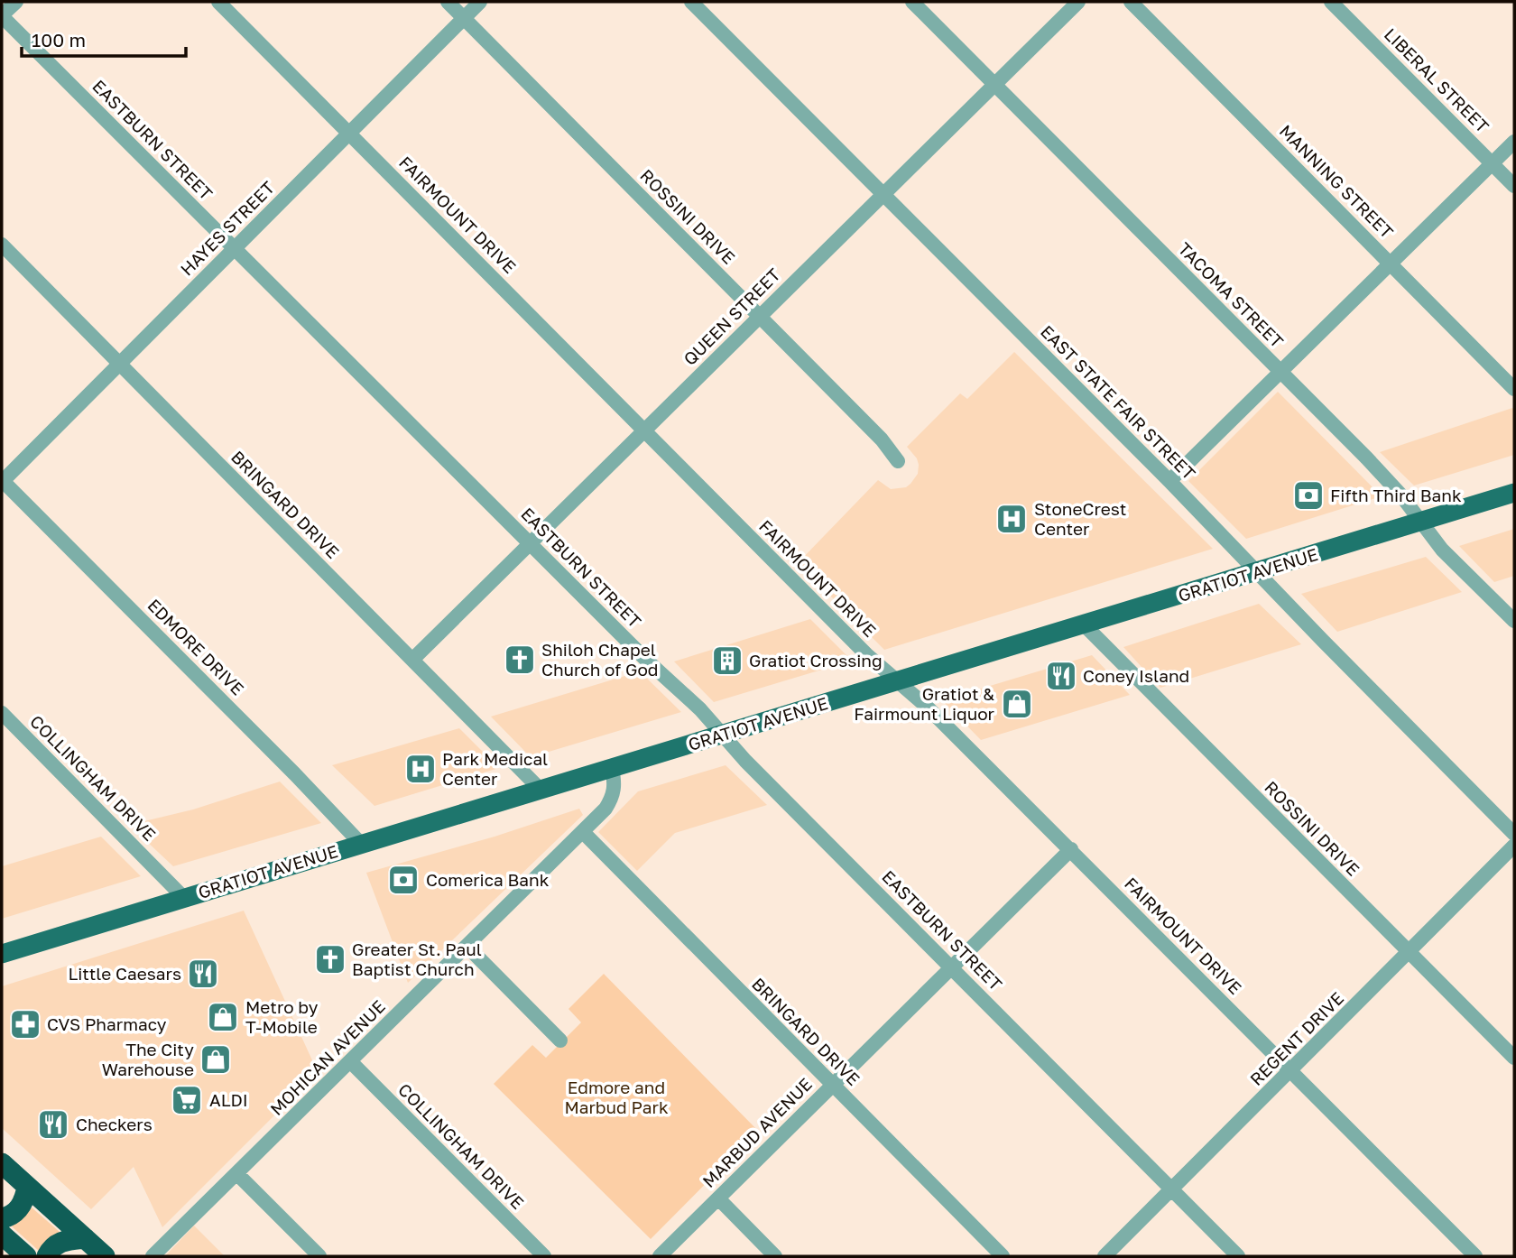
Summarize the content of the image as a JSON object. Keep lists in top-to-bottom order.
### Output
{
  "streets": {
    "main road": ["GRATIOT AVENUE"],
    "street": [
      "LIBERAL STREET",
      "EASTBURN STREET",
      "MANNING STREET",
      "FAIRMOUNT DRIVE",
      "ROSSINI DRIVE",
      "HAYES STREET",
      "TACOMA STREET",
      "QUEEN STREET",
      "EAST STATE FAIR STREET",
      "BRINGARD DRIVE",
      "EDMORE DRIVE",
      "COLLINGHAM DRIVE",
      "REGENT DRIVE",
      "MOHICAN AVENUE",
      "MARBUD AVENUE"
    ]
  },
  "crossings": [
    ["EASTBURN STREET", "HAYES STREET"],
    ["EASTBURN STREET", "QUEEN STREET"],
    ["EASTBURN STREET", "GRATIOT AVENUE"],
    ["EASTBURN STREET", "REGENT DRIVE"],
    ["EASTBURN STREET", "MARBUD AVENUE"],
    ["FAIRMOUNT DRIVE", "HAYES STREET"],
    ["FAIRMOUNT DRIVE", "QUEEN STREET"],
    ["FAIRMOUNT DRIVE", "GRATIOT AVENUE"],
    ["FAIRMOUNT DRIVE", "REGENT DRIVE"],
    ["FAIRMOUNT DRIVE", "MARBUD AVENUE"],
    ["ROSSINI DRIVE", "HAYES STREET"],
    ["ROSSINI DRIVE", "QUEEN STREET"],
    ["ROSSINI DRIVE", "GRATIOT AVENUE"],
    ["ROSSINI DRIVE", "REGENT DRIVE"],
    ["HAYES STREET", "BRINGARD DRIVE"],
    ["HAYES STREET", "EDMORE DRIVE"],
    ["TACOMA STREET", "QUEEN STREET"],
    ["TACOMA STREET", "GRATIOT AVENUE"],
    ["QUEEN STREET", "EAST STATE FAIR STREET"],
    ["QUEEN STREET", "BRINGARD DRIVE"],
    ["EAST STATE FAIR STREET", "GRATIOT AVENUE"],
    ["BRINGARD DRIVE", "GRATIOT AVENUE"],
    ["BRINGARD DRIVE", "MOHICAN AVENUE"],
    ["BRINGARD DRIVE", "MARBUD AVENUE"],
    ["GRATIOT AVENUE", "EDMORE DRIVE"],
    ["GRATIOT AVENUE", "COLLINGHAM DRIVE"],
    ["GRATIOT AVENUE", "MOHICAN AVENUE"],
    ["COLLINGHAM DRIVE", "MOHICAN AVENUE"]
  ],
  "parks": ["Edmore and Marbud Park"],
  "places": {
    "bank": ["Fifth Third Bank", "Comerica Bank"],
    "hospital": ["StoneCrest Center", "Park Medical Center"],
    "church": ["Shiloh Chapel Church of God", "Greater St. Paul Baptist Church"],
    "building": ["Gratiot Crossing"],
    "restaurant": ["Coney Island", "Little Caesars", "Checkers"],
    "shop": ["Gratiot & Fairmount Liquor", "Metro by T-Mobile", "The City Warehouse"],
    "pharmacy": ["CVS Pharmacy"],
    "supermarket": ["ALDI"]
  },
  "scale_bar": "100 m"
}
